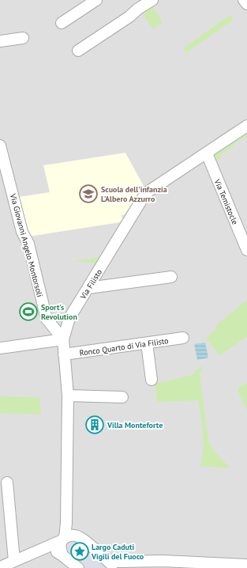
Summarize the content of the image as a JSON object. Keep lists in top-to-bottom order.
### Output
{
  "streets": {
    "street": [
      "Via Temistocle",
      "Via Giovanni Angelo Montorsoli",
      "Via Filisto",
      "Ronco Quarto di Via Filisto"
    ]
  },
  "crossings": [
    ["Via Temistocle", "Via Filisto"],
    ["Via Giovanni Angelo Montorsoli", "Via Filisto"],
    ["Via Filisto", "Ronco Quarto di Via Filisto"]
  ],
  "places": {
    "school or university": ["Scuola dell'infanzia L'Albero Azzurro"],
    "sports": ["Sport's Revolution"],
    "building": ["Villa Monteforte"],
    "place": ["Largo Caduti Vigili del Fuoco"]
  }
}
